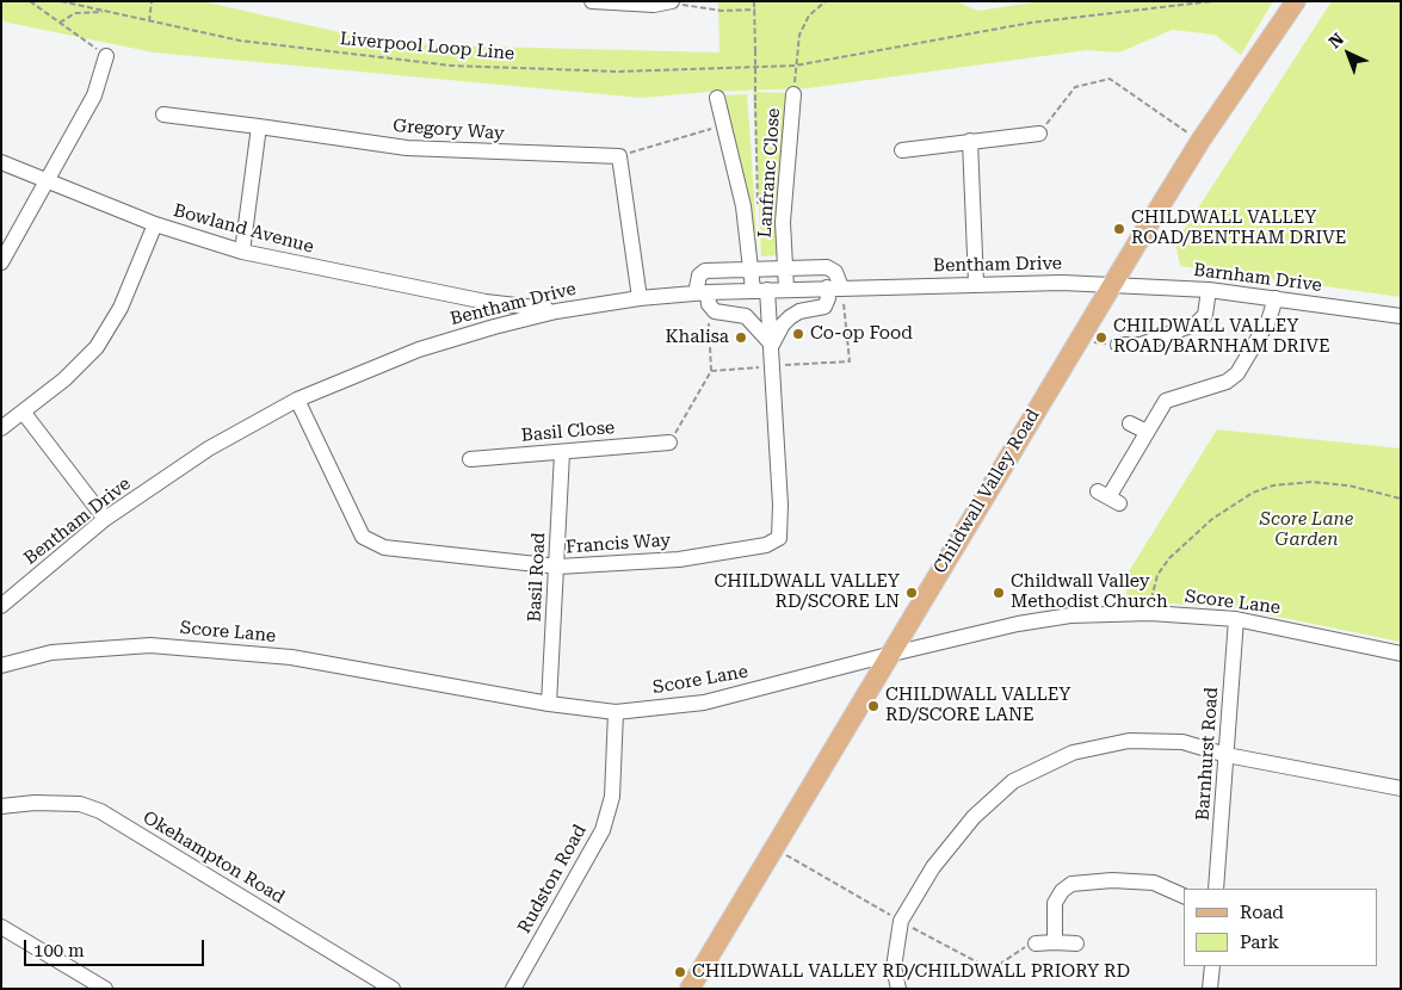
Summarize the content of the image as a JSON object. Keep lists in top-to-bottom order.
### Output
{
  "streets": {
    "main road": ["Childwall Valley Road"],
    "street": [
      "Gregory Way",
      "Lanfranc Close",
      "Bowland Avenue",
      "Bentham Drive",
      "Barnham Drive",
      "Basil Close",
      "Francis Way",
      "Basil Road",
      "Score Lane",
      "Barnhurst Road",
      "Okehampton Road",
      "Rudston Road"
    ],
    "path": ["Liverpool Loop Line"]
  },
  "crossings": [
    ["Lanfranc Close", "Bentham Drive"],
    ["Bowland Avenue", "Bentham Drive"],
    ["Bentham Drive", "Barnham Drive"],
    ["Bentham Drive", "Childwall Valley Road"],
    ["Bentham Drive", "Francis Way"],
    ["Barnham Drive", "Childwall Valley Road"],
    ["Basil Close", "Basil Road"],
    ["Childwall Valley Road", "Score Lane"],
    ["Francis Way", "Basil Road"],
    ["Basil Road", "Score Lane"],
    ["Score Lane", "Barnhurst Road"],
    ["Score Lane", "Rudston Road"]
  ],
  "parks": ["Score Lane Garden"],
  "places": [
    "CHILDWALL VALLEY ROAD/BENTHAM DRIVE",
    "Co-op Food",
    "Khalisa",
    "CHILDWALL VALLEY ROAD/BARNHAM DRIVE",
    "CHILDWALL VALLEY RD/SCORE LN",
    "Childwall Valley Methodist Church",
    "CHILDWALL VALLEY RD/SCORE LANE",
    "CHILDWALL VALLEY RD/CHILDWALL PRIORY RD"
  ],
  "legend": ["Road", "Park"],
  "scale_bar": "100 m",
  "north": "top left"
}
